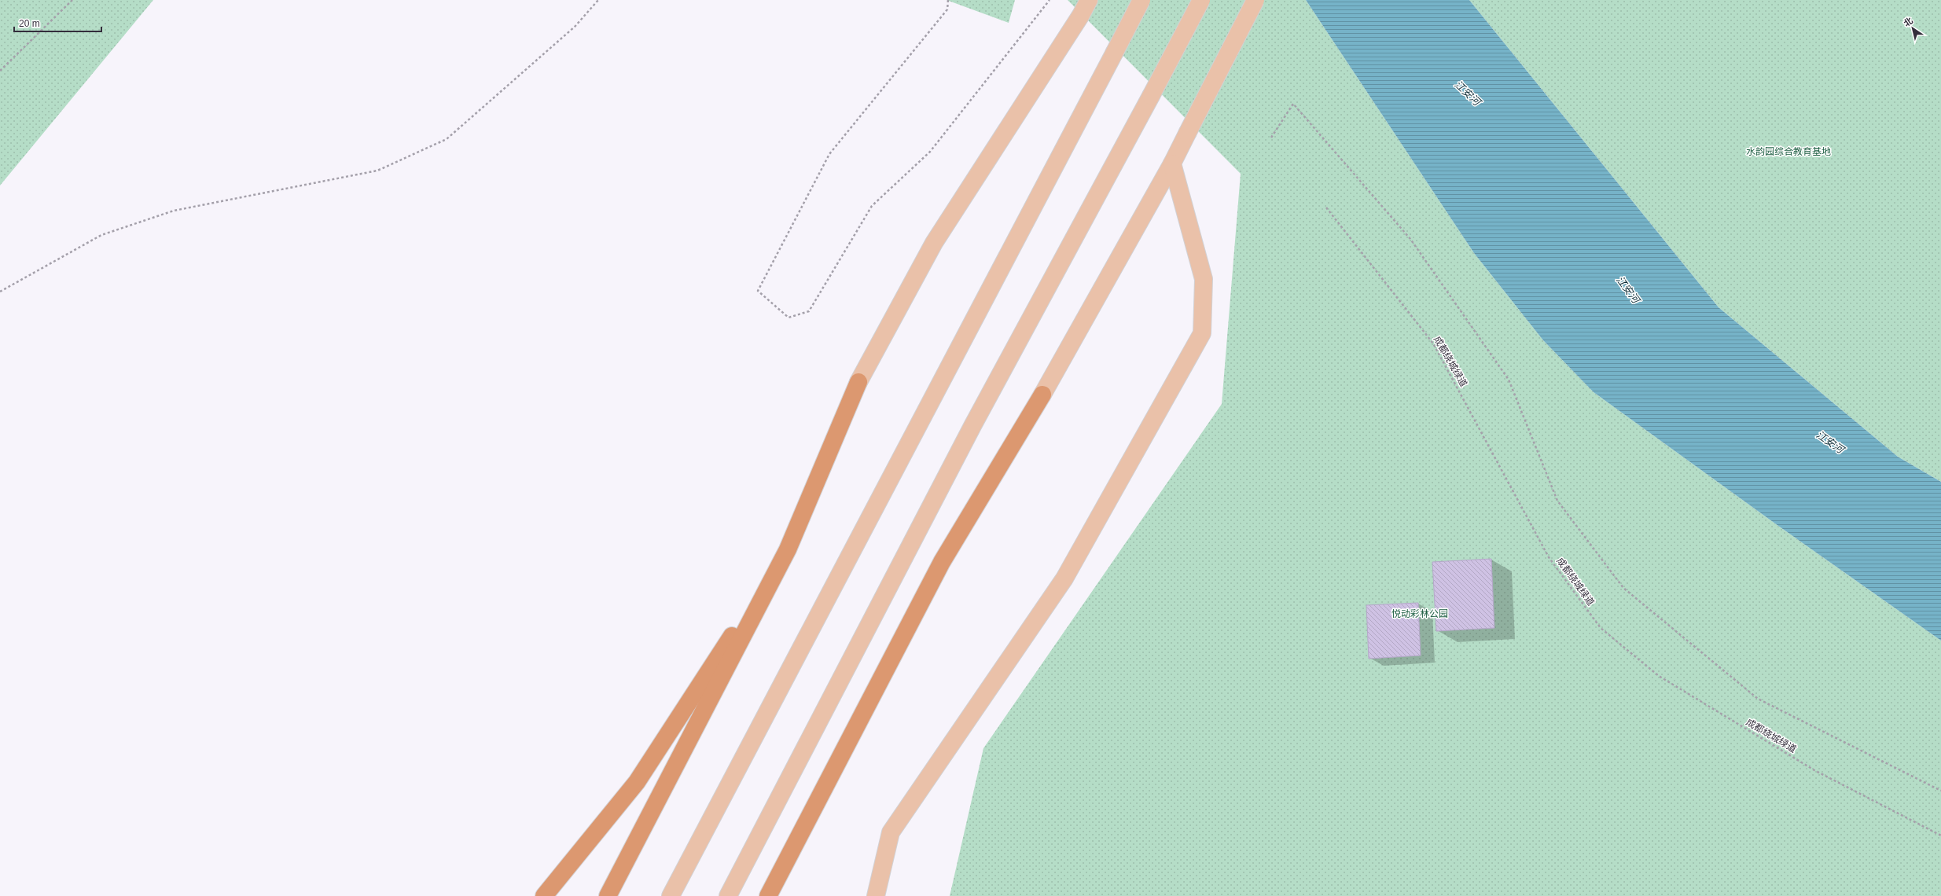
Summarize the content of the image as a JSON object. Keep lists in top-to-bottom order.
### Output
{
  "streets": {
    "path": ["成都绕城绿道"]
  },
  "water": ["江安河"],
  "parks": ["水韵园综合教育基地", "悦动彩林公园"],
  "scale_bar": "20 m",
  "north": "top left"
}
